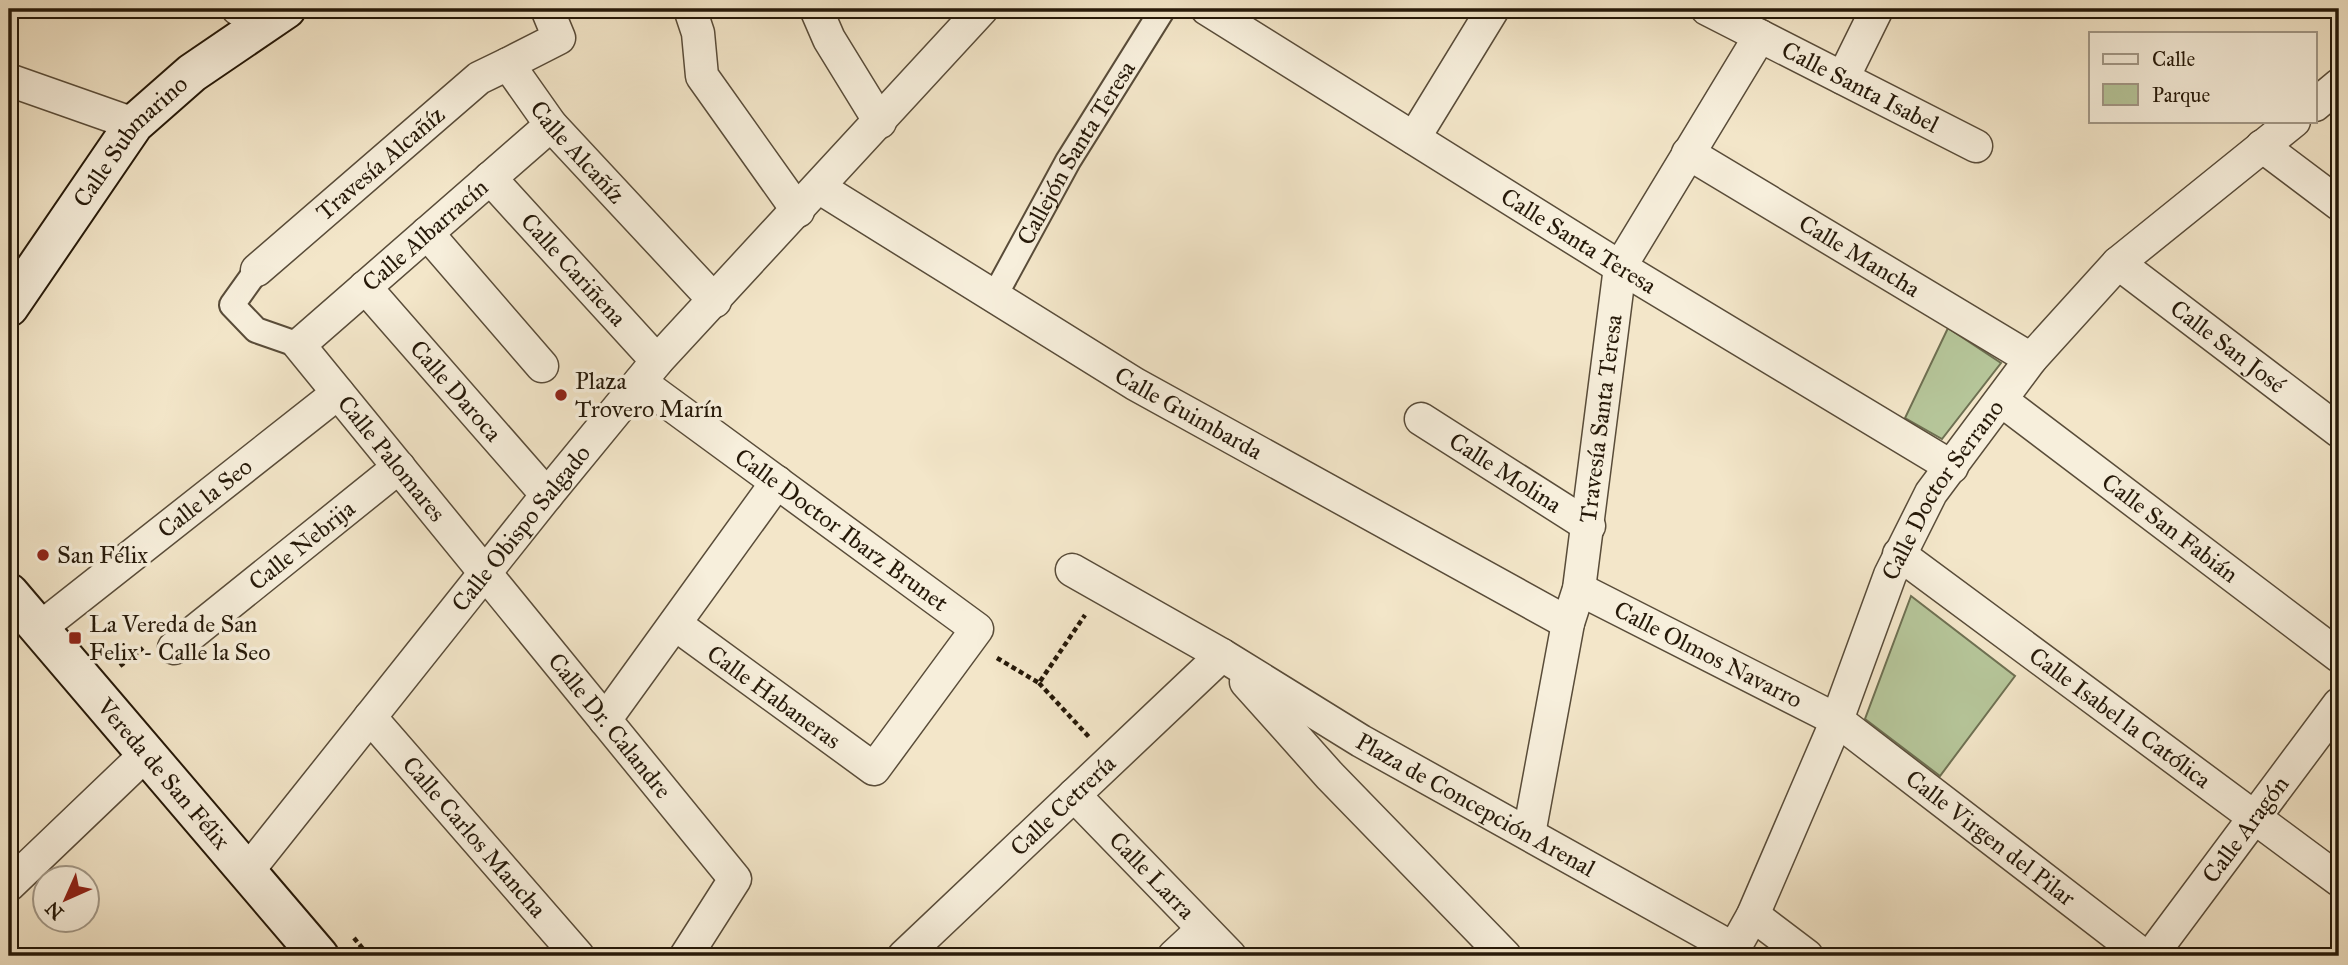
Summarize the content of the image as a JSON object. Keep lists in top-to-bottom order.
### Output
{
  "streets": {
    "main road": ["Calle Submarino", "Vereda de San Félix"],
    "street": [
      "Calle Santa Isabel",
      "Calle Alcañíz",
      "Callejón Santa Teresa",
      "Travesía Alcañíz",
      "Calle Albarracín",
      "Calle Santa Teresa",
      "Calle Mancha",
      "Calle Cariñena",
      "Calle San José",
      "Calle Daroca",
      "Calle Guimbarda",
      "Travesía Santa Teresa",
      "Calle Palomares",
      "Calle Molina",
      "Calle Doctor Serrano",
      "Calle la Seo",
      "Calle Obispo Salgado",
      "Calle San Fabián",
      "Calle Doctor Ibarz Brunet",
      "Calle Nebrija",
      "Calle Olmos Navarro",
      "Calle Habaneras",
      "Calle Isabel la Católica",
      "Calle Dr. Calandre",
      "Calle Cetrería",
      "Plaza de Concepción Arenal",
      "Calle Aragón",
      "Calle Carlos Mancha",
      "Calle Virgen del Pilar",
      "Calle Larra"
    ]
  },
  "crossings": [
    ["Calle Santa Isabel", "Travesía Santa Teresa"],
    ["Calle Alcañíz", "Travesía Alcañíz"],
    ["Calle Alcañíz", "Calle Albarracín"],
    ["Calle Alcañíz", "Calle Obispo Salgado"],
    ["Callejón Santa Teresa", "Calle Guimbarda"],
    ["Calle Albarracín", "Calle Cariñena"],
    ["Calle Albarracín", "Calle Daroca"],
    ["Calle Albarracín", "Calle Palomares"],
    ["Calle Santa Teresa", "Travesía Santa Teresa"],
    ["Calle Santa Teresa", "Calle Doctor Serrano"],
    ["Calle Mancha", "Travesía Santa Teresa"],
    ["Calle Mancha", "Calle Doctor Serrano"],
    ["Calle Cariñena", "Calle Obispo Salgado"],
    ["Calle Cariñena", "Calle Doctor Ibarz Brunet"],
    ["Calle San José", "Calle Doctor Serrano"],
    ["Calle Daroca", "Calle Obispo Salgado"],
    ["Calle Guimbarda", "Travesía Santa Teresa"],
    ["Calle Guimbarda", "Calle Obispo Salgado"],
    ["Travesía Santa Teresa", "Calle Molina"],
    ["Travesía Santa Teresa", "Calle Olmos Navarro"],
    ["Travesía Santa Teresa", "Plaza de Concepción Arenal"],
    ["Calle Palomares", "Calle la Seo"],
    ["Calle Palomares", "Calle Obispo Salgado"],
    ["Calle Palomares", "Calle Nebrija"],
    ["Calle Palomares", "Calle Dr. Calandre"],
    ["Calle Doctor Serrano", "Calle San Fabián"],
    ["Calle Doctor Serrano", "Calle Olmos Navarro"],
    ["Calle Doctor Serrano", "Calle Isabel la Católica"],
    ["Calle Doctor Serrano", "Plaza de Concepción Arenal"],
    ["Calle Doctor Serrano", "Calle Virgen del Pilar"],
    ["Calle la Seo", "Vereda de San Félix"],
    ["Calle Obispo Salgado", "Calle Doctor Ibarz Brunet"],
    ["Calle Obispo Salgado", "Calle Dr. Calandre"],
    ["Calle Obispo Salgado", "Vereda de San Félix"],
    ["Calle Obispo Salgado", "Calle Carlos Mancha"],
    ["Calle Doctor Ibarz Brunet", "Calle Habaneras"],
    ["Calle Olmos Navarro", "Calle Virgen del Pilar"],
    ["Calle Isabel la Católica", "Calle Aragón"],
    ["Calle Cetrería", "Plaza de Concepción Arenal"],
    ["Calle Cetrería", "Calle Larra"]
  ],
  "places": {
    "other": ["Plaza Trovero Marín", "San Félix"],
    "transit": ["La Vereda de San Felix - Calle la Seo"]
  },
  "legend": ["Calle", "Parque"],
  "north": "bottom left"
}
